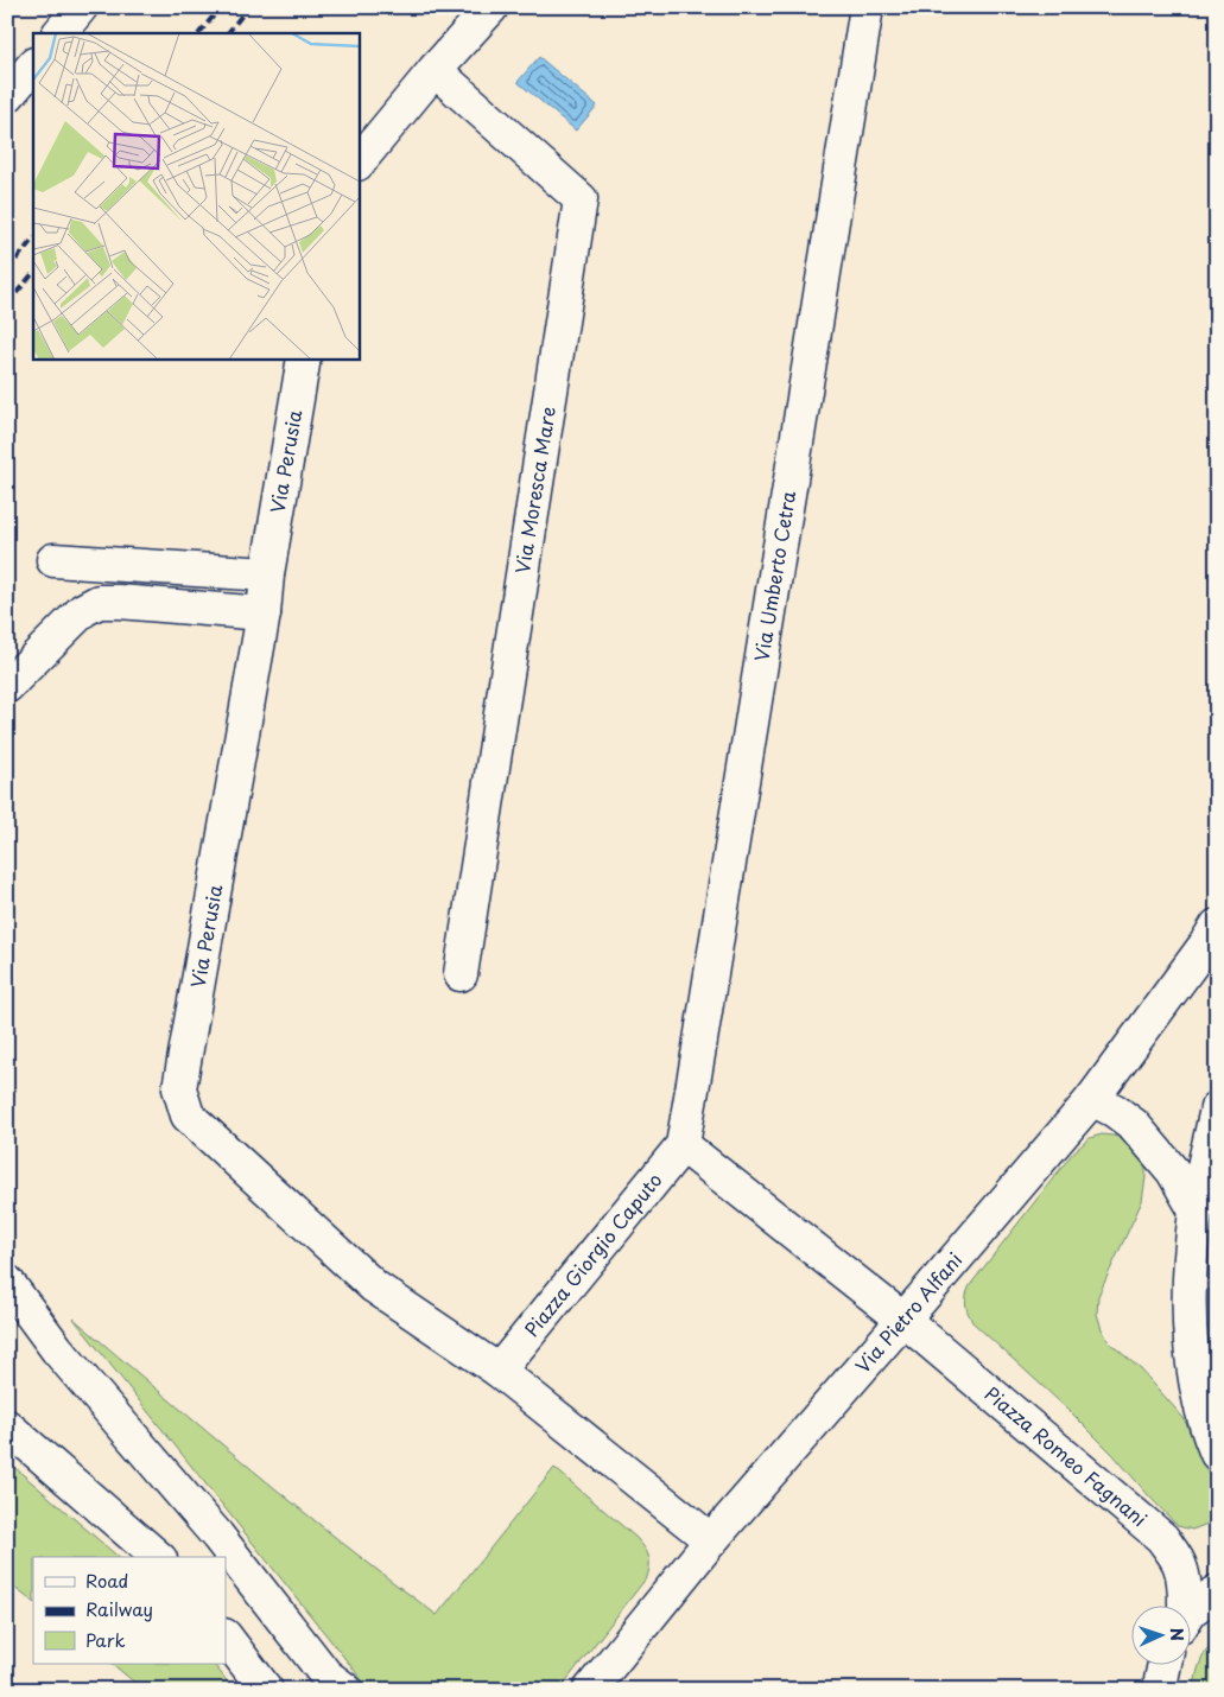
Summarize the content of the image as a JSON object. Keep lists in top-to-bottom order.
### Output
{
  "streets": {
    "street": [
      "Via Perusia",
      "Via Moresca Mare",
      "Via Umberto Cetra",
      "Piazza Giorgio Caputo",
      "Via Pietro Alfani",
      "Piazza Romeo Fagnani"
    ]
  },
  "crossings": [
    ["Via Perusia", "Piazza Giorgio Caputo"],
    ["Via Umberto Cetra", "Piazza Giorgio Caputo"],
    ["Via Pietro Alfani", "Piazza Romeo Fagnani"]
  ],
  "legend": ["Road", "Railway", "Park"],
  "north": "right"
}
